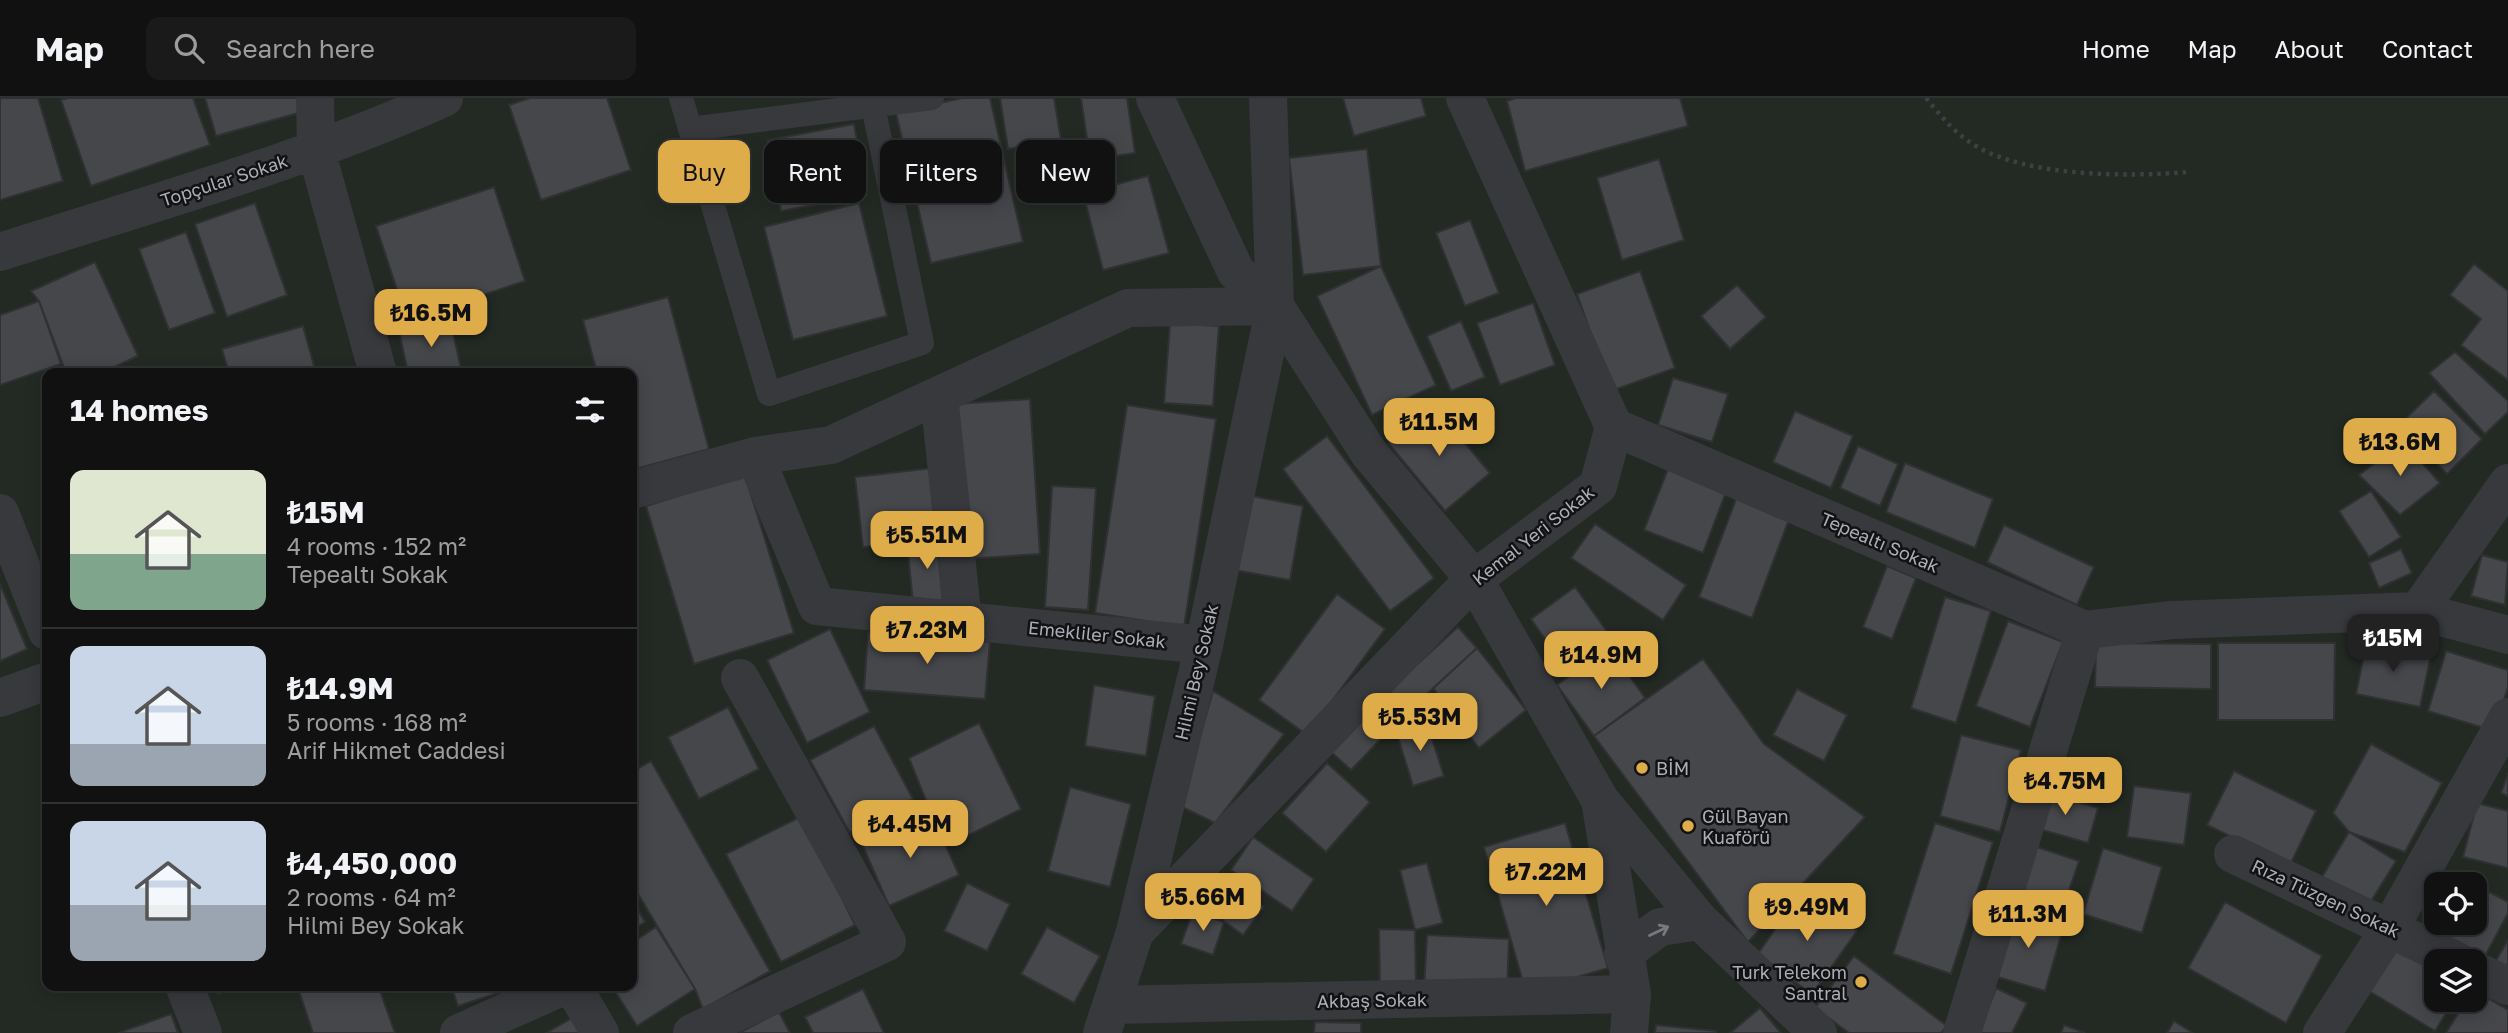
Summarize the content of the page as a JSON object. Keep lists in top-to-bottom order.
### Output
{
  "streets": {
    "street": [
      "Topçular Sokak",
      "Kemal Yeri Sokak",
      "Tepealtı Sokak",
      "Emekliler Sokak",
      "Hilmi Bey Sokak",
      "Rıza Tüzgen Sokak",
      "Akbaş Sokak"
    ]
  },
  "crossings": [
    ["Kemal Yeri Sokak", "Tepealtı Sokak"],
    ["Kemal Yeri Sokak", "Hilmi Bey Sokak"],
    ["Emekliler Sokak", "Hilmi Bey Sokak"],
    ["Hilmi Bey Sokak", "Akbaş Sokak"]
  ],
  "places": ["BİM", "Gül Bayan Kuaförü", "Turk Telekom Santral"],
  "page": {
    "header": "Map",
    "search": "Search here",
    "nav": [
      "Home",
      "Map",
      "About",
      "Contact"
    ],
    "chip": [
      "Buy",
      "Rent",
      "Filters",
      "New"
    ],
    "price": [
      "₺16.5M",
      "₺11.5M",
      "₺13.6M",
      "₺5.51M",
      "₺7.23M",
      "₺15M",
      "₺14.9M",
      "₺5.53M",
      "₺4.75M",
      "₺4.45M",
      "₺7.22M",
      "₺5.66M",
      "₺9.49M",
      "₺11.3M"
    ],
    "heading": "14 homes",
    "list": [
      {
        "name": "₺15M",
        "note": "4 rooms · 152 m² · Tepealtı Sokak"
      },
      {
        "name": "₺14.9M",
        "note": "5 rooms · 168 m² · Arif Hikmet Caddesi"
      },
      {
        "name": "₺4,450,000",
        "note": "2 rooms · 64 m² · Hilmi Bey Sokak"
      }
    ]
  }
}
